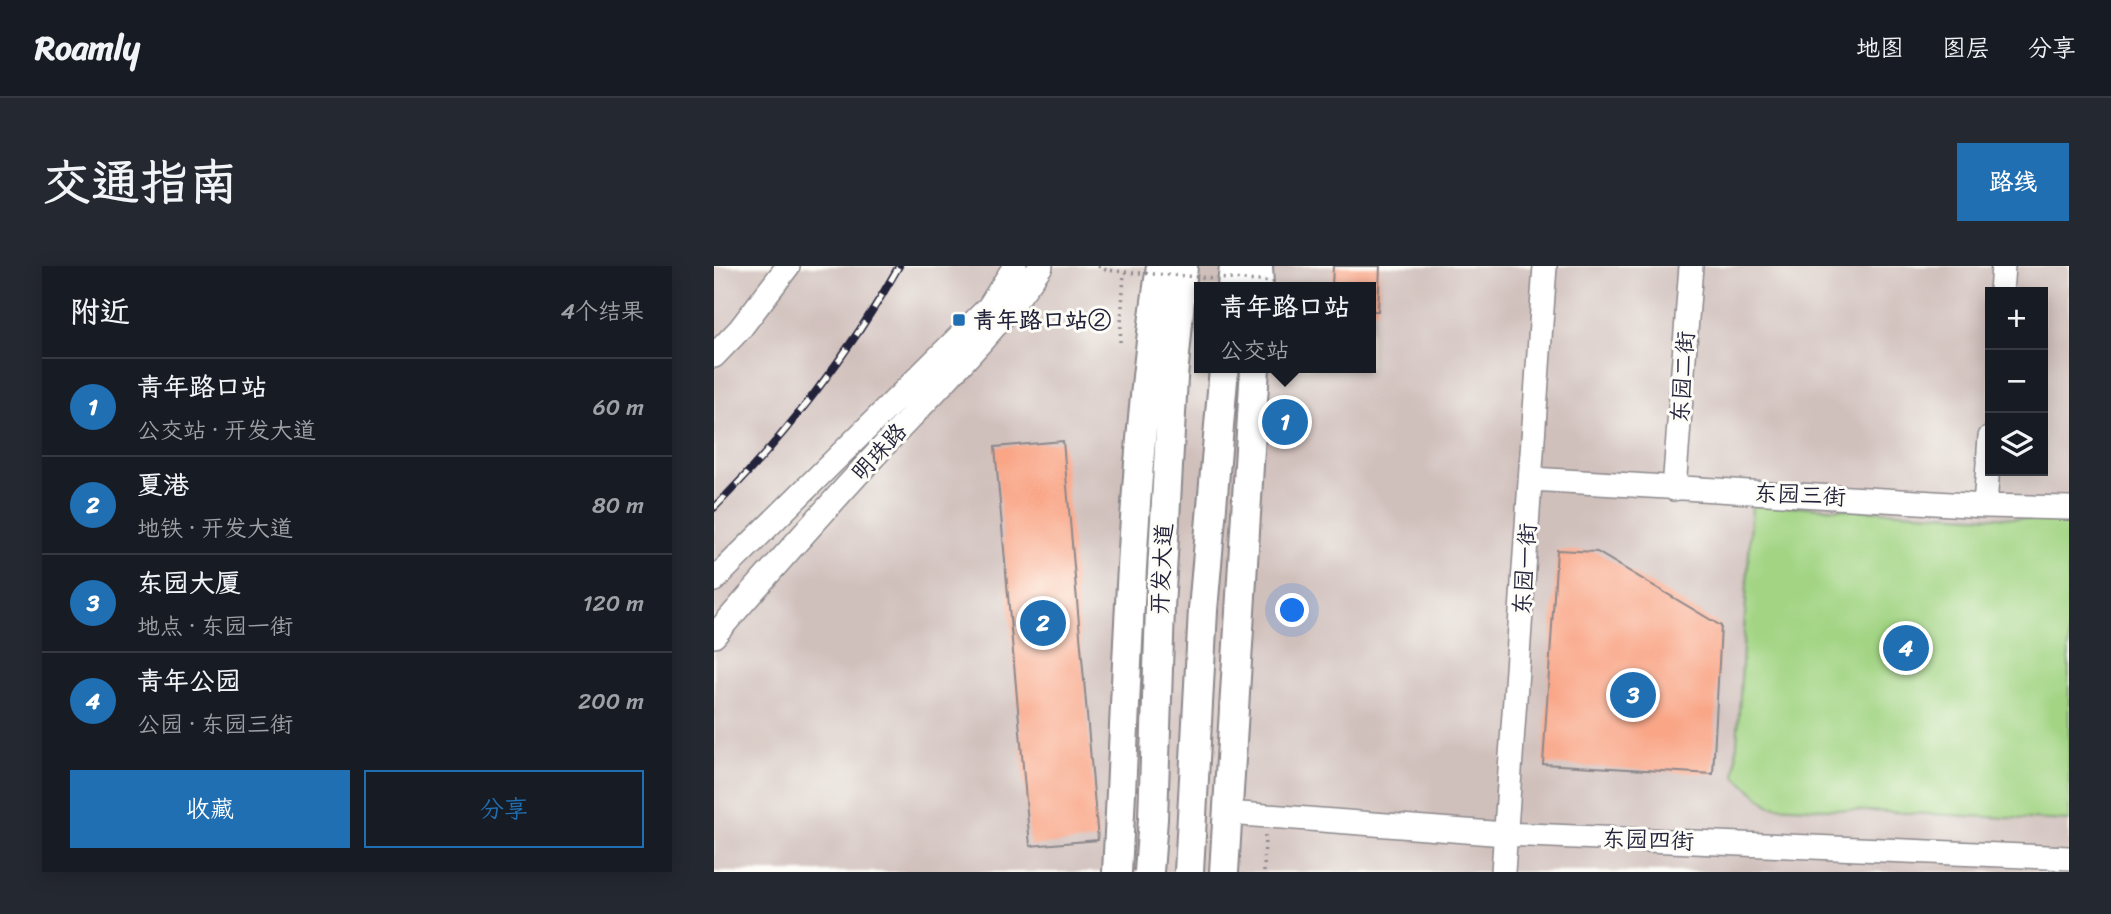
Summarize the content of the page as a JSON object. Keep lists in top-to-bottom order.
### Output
{
  "streets": {
    "main road": ["开发大道"],
    "street": [
      "东园二街",
      "明珠路",
      "东园三街",
      "东园一街",
      "东园四街"
    ]
  },
  "crossings": [
    ["东园二街", "东园三街"],
    ["东园三街", "东园一街"],
    ["东园一街", "东园四街"]
  ],
  "places": {
    "transit": ["青年路口站②"]
  },
  "page": {
    "header": "Roamly",
    "nav": ["地图", "图层", "分享"],
    "title": "交通指南",
    "buttons": [
      "路线",
      ["收藏", "分享"]
    ],
    "heading": ["附近", "4个结果"],
    "popup": ["青年路口站", "公交站"],
    "map_buttons": ["+", "−"],
    "list": [
      {
        "mark": "1",
        "name": "青年路口站",
        "note": "公交站 · 开发大道",
        "value": "60 m"
      },
      {
        "mark": "2",
        "name": "夏港",
        "note": "地铁 · 开发大道",
        "value": "80 m"
      },
      {
        "mark": "3",
        "name": "东园大厦",
        "note": "地点 · 东园一街",
        "value": "120 m"
      },
      {
        "mark": "4",
        "name": "青年公园",
        "note": "公园 · 东园三街",
        "value": "200 m"
      }
    ],
    "pins": [
      "1",
      "2",
      "4",
      "3"
    ]
  }
}
